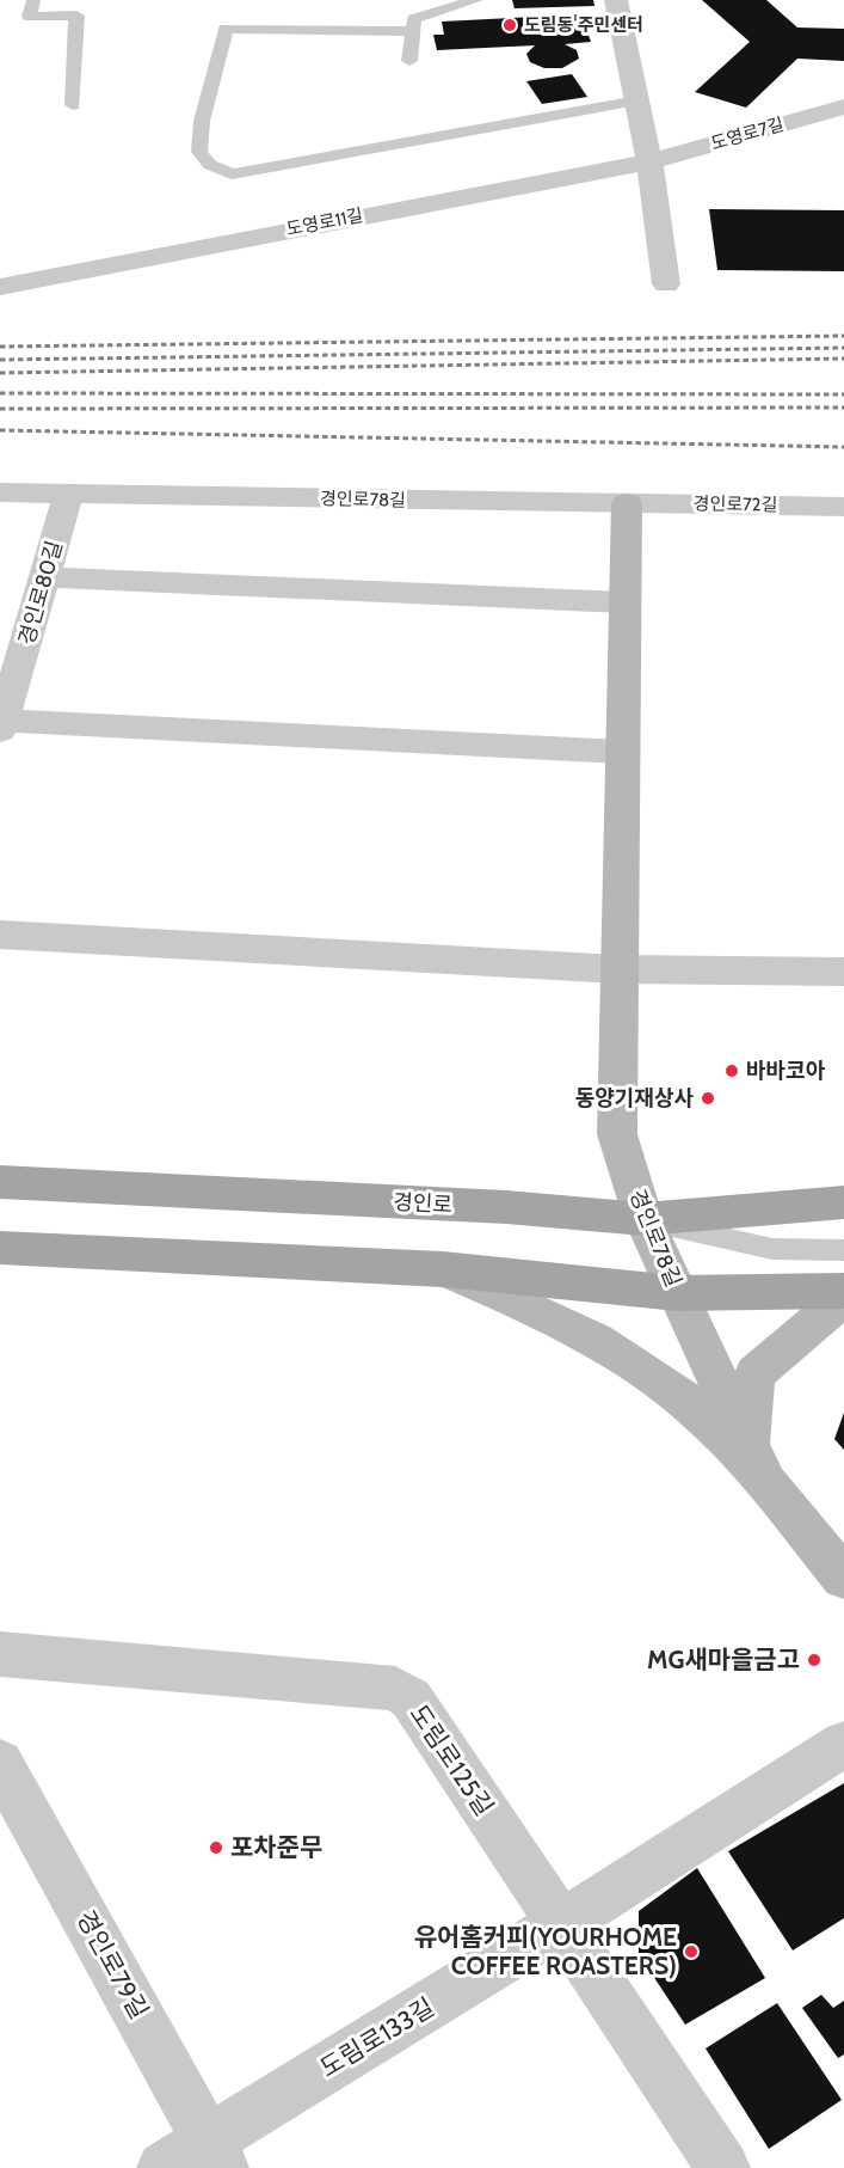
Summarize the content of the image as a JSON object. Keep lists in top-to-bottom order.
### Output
{
  "streets": {
    "main road": ["경인로"],
    "street": [
      "도영로7길",
      "도영로11길",
      "경인로78길",
      "경인로72길",
      "경인로80길",
      "도림로125길",
      "경인로79길",
      "도림로133길"
    ]
  },
  "crossings": [
    ["도영로7길", "도영로11길"],
    ["경인로78길", "경인로72길"],
    ["경인로78길", "경인로80길"],
    ["경인로78길", "경인로"],
    ["도림로125길", "도림로133길"],
    ["경인로79길", "도림로133길"]
  ],
  "places": [
    "도림동 주민센터",
    "바바코아",
    "동양기재상사",
    "MG새마을금고",
    "포차준무",
    "유어홈커피(YOURHOME COFFEE ROASTERS)"
  ]
}
